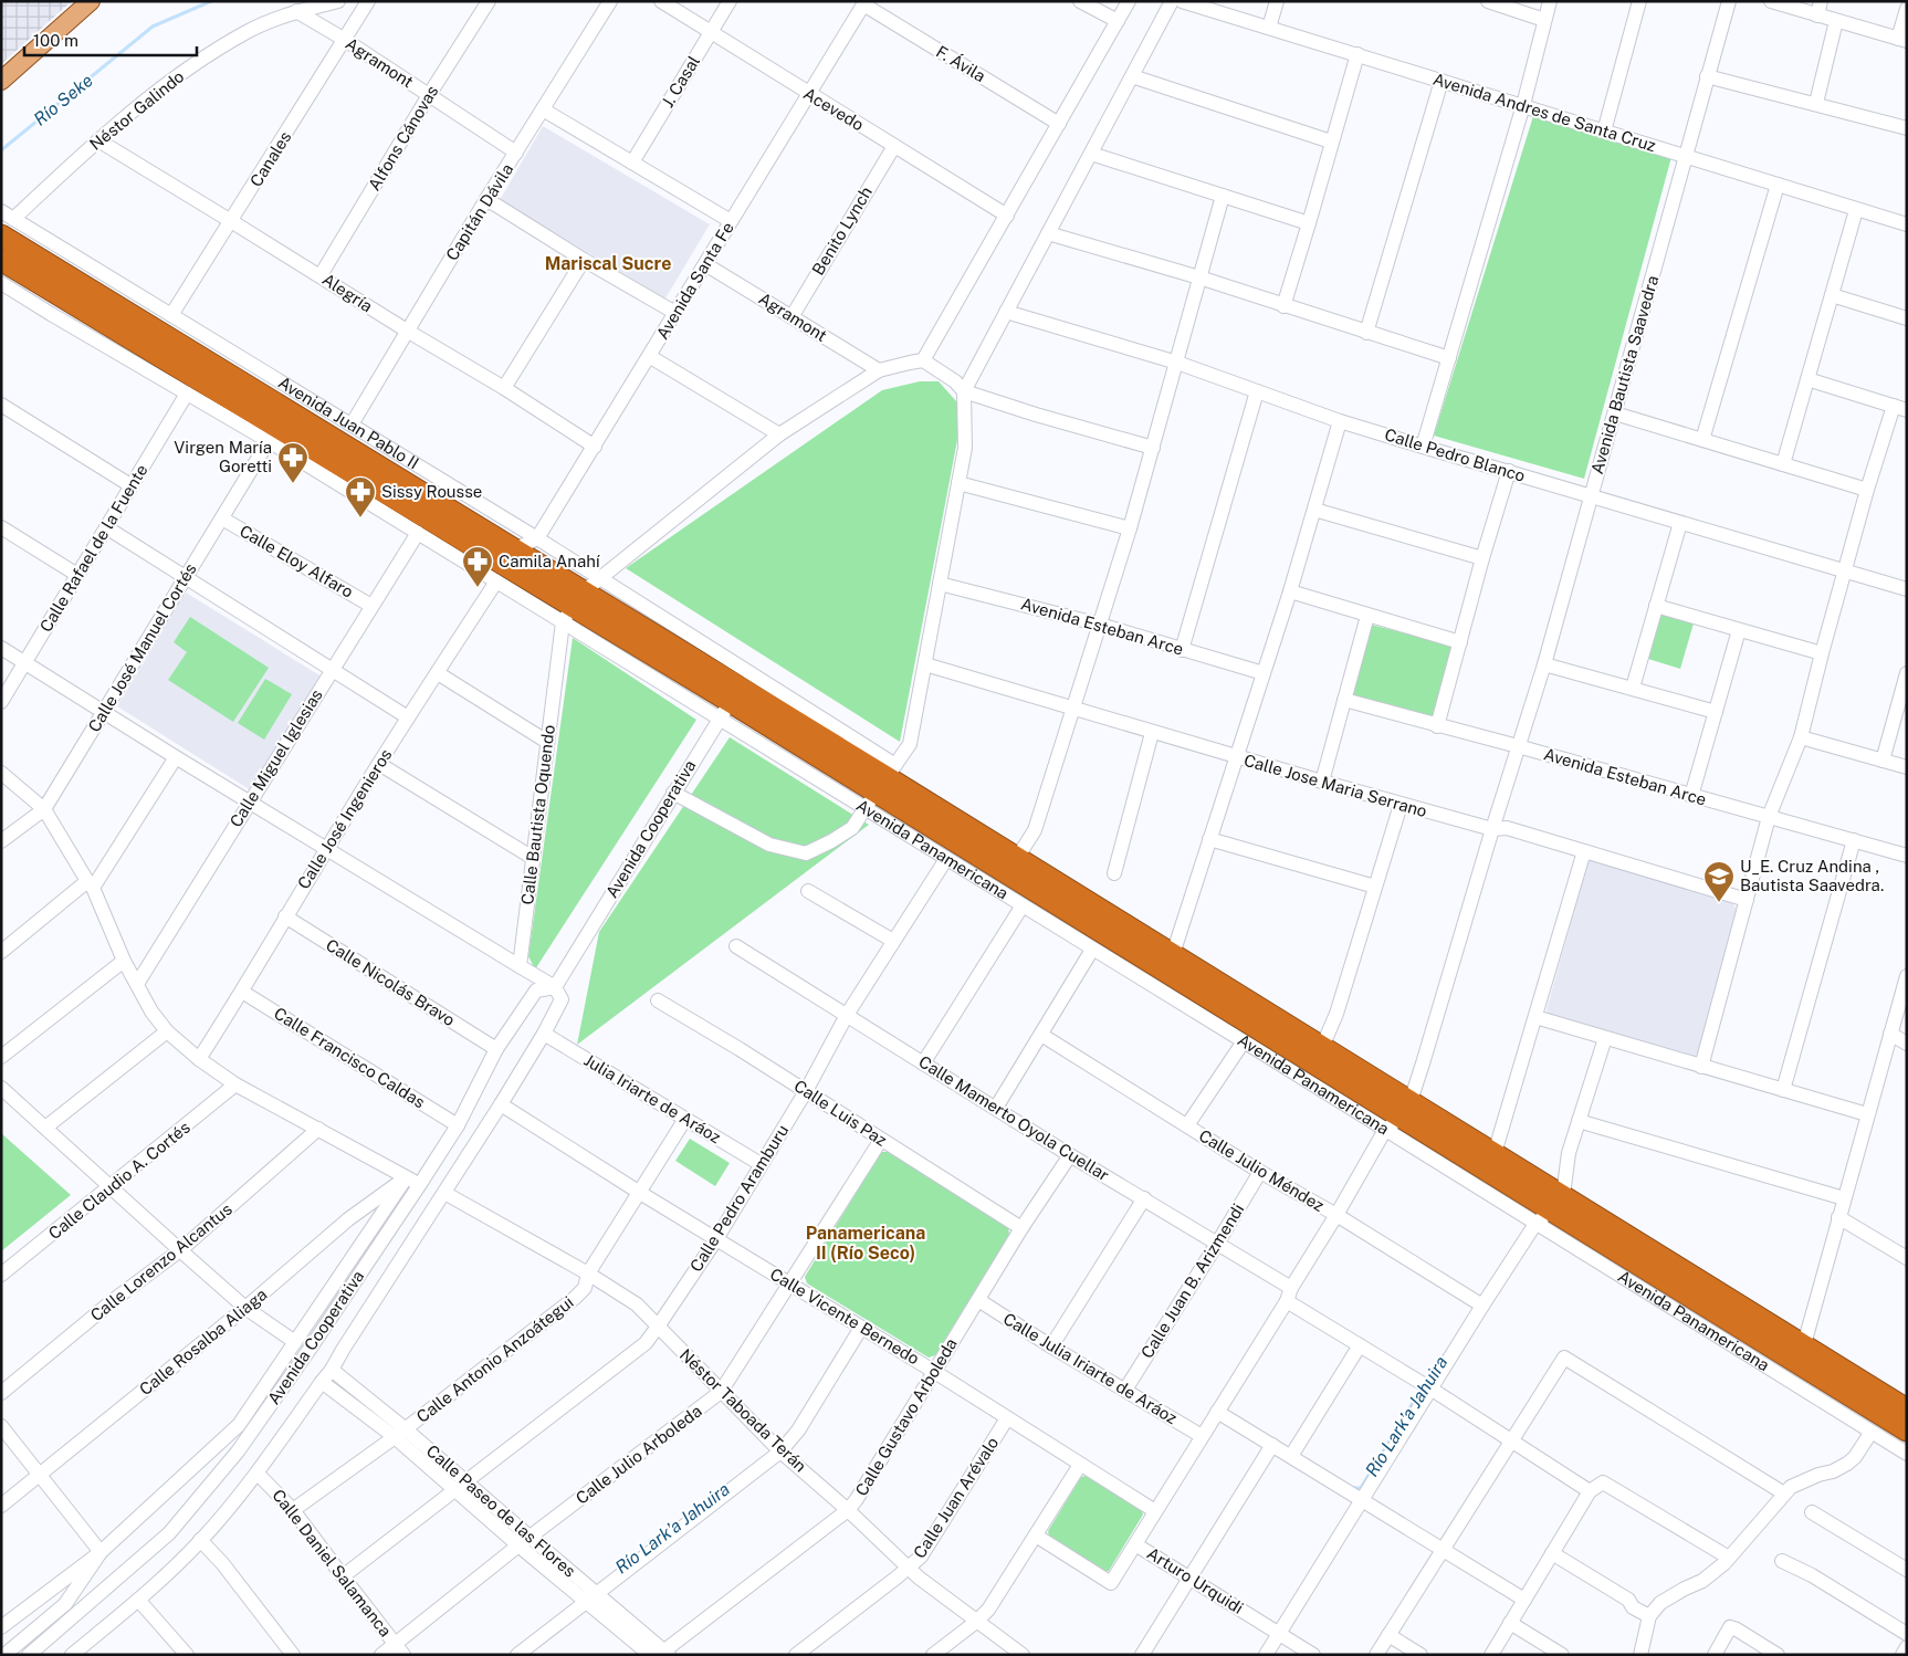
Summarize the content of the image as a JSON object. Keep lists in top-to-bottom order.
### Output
{
  "streets": {
    "highway": ["Avenida Juan Pablo II", "Avenida Panamericana"],
    "street": [
      "Agramont",
      "F. Ávila",
      "J. Casal",
      "Acevedo",
      "Néstor Galindo",
      "Avenida Andres de Santa Cruz",
      "Alfons Cánovas",
      "Canales",
      "Capitán Dávila",
      "Benito Lynch",
      "Avenida Santa Fe",
      "Alegría",
      "Avenida Bautista Saavedra",
      "Calle Pedro Blanco",
      "Calle Rafael de la Fuente",
      "Calle Eloy Alfaro",
      "Avenida Esteban Arce",
      "Calle José Manuel Cortés",
      "Calle Miguel Iglesias",
      "Calle Jose Maria Serrano",
      "Calle Bautista Oquendo",
      "Calle José Ingenieros",
      "Avenida Cooperativa",
      "Calle Nicolás Bravo",
      "Calle Francisco Caldas",
      "Julia Iriarte de Aráoz",
      "Calle Luis Paz",
      "Calle Mamerto Oyola Cuellar",
      "Calle Julio Méndez",
      "Calle Claudio A. Cortés",
      "Calle Pedro Aramburu",
      "Calle Lorenzo Alcantus",
      "Calle Juan B. Arizmendi",
      "Calle Vicente Bernedo",
      "Calle Rosalba Aliaga",
      "Calle Antonio Anzoátegui",
      "Calle Julia Iriarte de Aráoz",
      "Néstor Taboada Terán",
      "Calle Gustavo Arboleda",
      "Calle Julio Arboleda",
      "Calle Juan Arévalo",
      "Calle Paseo de las Flores",
      "Calle Daniel Salamanca",
      "Arturo Urquidi"
    ]
  },
  "crossings": [
    ["Agramont", "Néstor Galindo"],
    ["Agramont", "Alfons Cánovas"],
    ["Agramont", "Canales"],
    ["Agramont", "Capitán Dávila"],
    ["Agramont", "Benito Lynch"],
    ["Agramont", "Avenida Santa Fe"],
    ["F. Ávila", "Avenida Santa Fe"],
    ["J. Casal", "Acevedo"],
    ["Acevedo", "Benito Lynch"],
    ["Acevedo", "Avenida Santa Fe"],
    ["Néstor Galindo", "Alegría"],
    ["Néstor Galindo", "Avenida Juan Pablo II"],
    ["Avenida Andres de Santa Cruz", "Avenida Bautista Saavedra"],
    ["Alfons Cánovas", "Alegría"],
    ["Canales", "Alegría"],
    ["Canales", "Avenida Juan Pablo II"],
    ["Capitán Dávila", "Alegría"],
    ["Capitán Dávila", "Avenida Juan Pablo II"],
    ["Avenida Santa Fe", "Alegría"],
    ["Avenida Santa Fe", "Avenida Juan Pablo II"],
    ["Avenida Bautista Saavedra", "Calle Pedro Blanco"],
    ["Avenida Bautista Saavedra", "Avenida Esteban Arce"],
    ["Avenida Bautista Saavedra", "Calle Jose Maria Serrano"],
    ["Avenida Bautista Saavedra", "Avenida Panamericana"],
    ["Avenida Juan Pablo II", "Calle Rafael de la Fuente"],
    ["Avenida Juan Pablo II", "Calle José Manuel Cortés"],
    ["Avenida Juan Pablo II", "Calle Miguel Iglesias"],
    ["Avenida Juan Pablo II", "Calle Bautista Oquendo"],
    ["Avenida Juan Pablo II", "Calle José Ingenieros"],
    ["Avenida Juan Pablo II", "Avenida Cooperativa"],
    ["Avenida Juan Pablo II", "Avenida Panamericana"],
    ["Calle Eloy Alfaro", "Calle José Manuel Cortés"],
    ["Calle Eloy Alfaro", "Calle Miguel Iglesias"],
    ["Calle José Ingenieros", "Calle Nicolás Bravo"],
    ["Calle José Ingenieros", "Calle Francisco Caldas"],
    ["Avenida Cooperativa", "Avenida Panamericana"],
    ["Avenida Cooperativa", "Calle Nicolás Bravo"],
    ["Avenida Cooperativa", "Calle Francisco Caldas"],
    ["Avenida Cooperativa", "Julia Iriarte de Aráoz"],
    ["Avenida Cooperativa", "Calle Vicente Bernedo"],
    ["Avenida Cooperativa", "Néstor Taboada Terán"],
    ["Avenida Cooperativa", "Calle Paseo de las Flores"],
    ["Avenida Cooperativa", "Calle Daniel Salamanca"],
    ["Avenida Panamericana", "Calle Pedro Aramburu"],
    ["Julia Iriarte de Aráoz", "Calle Pedro Aramburu"],
    ["Julia Iriarte de Aráoz", "Calle Antonio Anzoátegui"],
    ["Calle Luis Paz", "Calle Pedro Aramburu"],
    ["Calle Luis Paz", "Calle Gustavo Arboleda"],
    ["Calle Luis Paz", "Calle Julio Arboleda"],
    ["Calle Mamerto Oyola Cuellar", "Calle Pedro Aramburu"],
    ["Calle Mamerto Oyola Cuellar", "Calle Juan B. Arizmendi"],
    ["Calle Mamerto Oyola Cuellar", "Calle Gustavo Arboleda"],
    ["Calle Julio Méndez", "Calle Juan B. Arizmendi"],
    ["Calle Pedro Aramburu", "Calle Vicente Bernedo"],
    ["Calle Pedro Aramburu", "Néstor Taboada Terán"],
    ["Calle Pedro Aramburu", "Calle Paseo de las Flores"],
    ["Calle Pedro Aramburu", "Calle Daniel Salamanca"],
    ["Calle Juan B. Arizmendi", "Calle Julia Iriarte de Aráoz"],
    ["Calle Vicente Bernedo", "Calle Antonio Anzoátegui"],
    ["Calle Vicente Bernedo", "Calle Gustavo Arboleda"],
    ["Calle Vicente Bernedo", "Calle Julio Arboleda"],
    ["Calle Vicente Bernedo", "Calle Juan Arévalo"],
    ["Calle Antonio Anzoátegui", "Néstor Taboada Terán"],
    ["Calle Antonio Anzoátegui", "Calle Paseo de las Flores"],
    ["Calle Antonio Anzoátegui", "Calle Daniel Salamanca"],
    ["Calle Julia Iriarte de Aráoz", "Calle Gustavo Arboleda"],
    ["Néstor Taboada Terán", "Calle Gustavo Arboleda"],
    ["Néstor Taboada Terán", "Calle Julio Arboleda"],
    ["Néstor Taboada Terán", "Calle Juan Arévalo"],
    ["Calle Gustavo Arboleda", "Calle Paseo de las Flores"],
    ["Calle Julio Arboleda", "Calle Paseo de las Flores"],
    ["Calle Julio Arboleda", "Calle Daniel Salamanca"]
  ],
  "districts": ["Mariscal Sucre", "Panamericana II (Río Seco)"],
  "water": ["Río Seke", "Río Lark’a Jahuira"],
  "places": {
    "pharmacy": ["Virgen María Goretti", "Sissy Rousse", "Camila Anahí"],
    "school or university": ["U_E. Cruz Andina , Bautista Saavedra."]
  },
  "scale_bar": "100 m"
}
